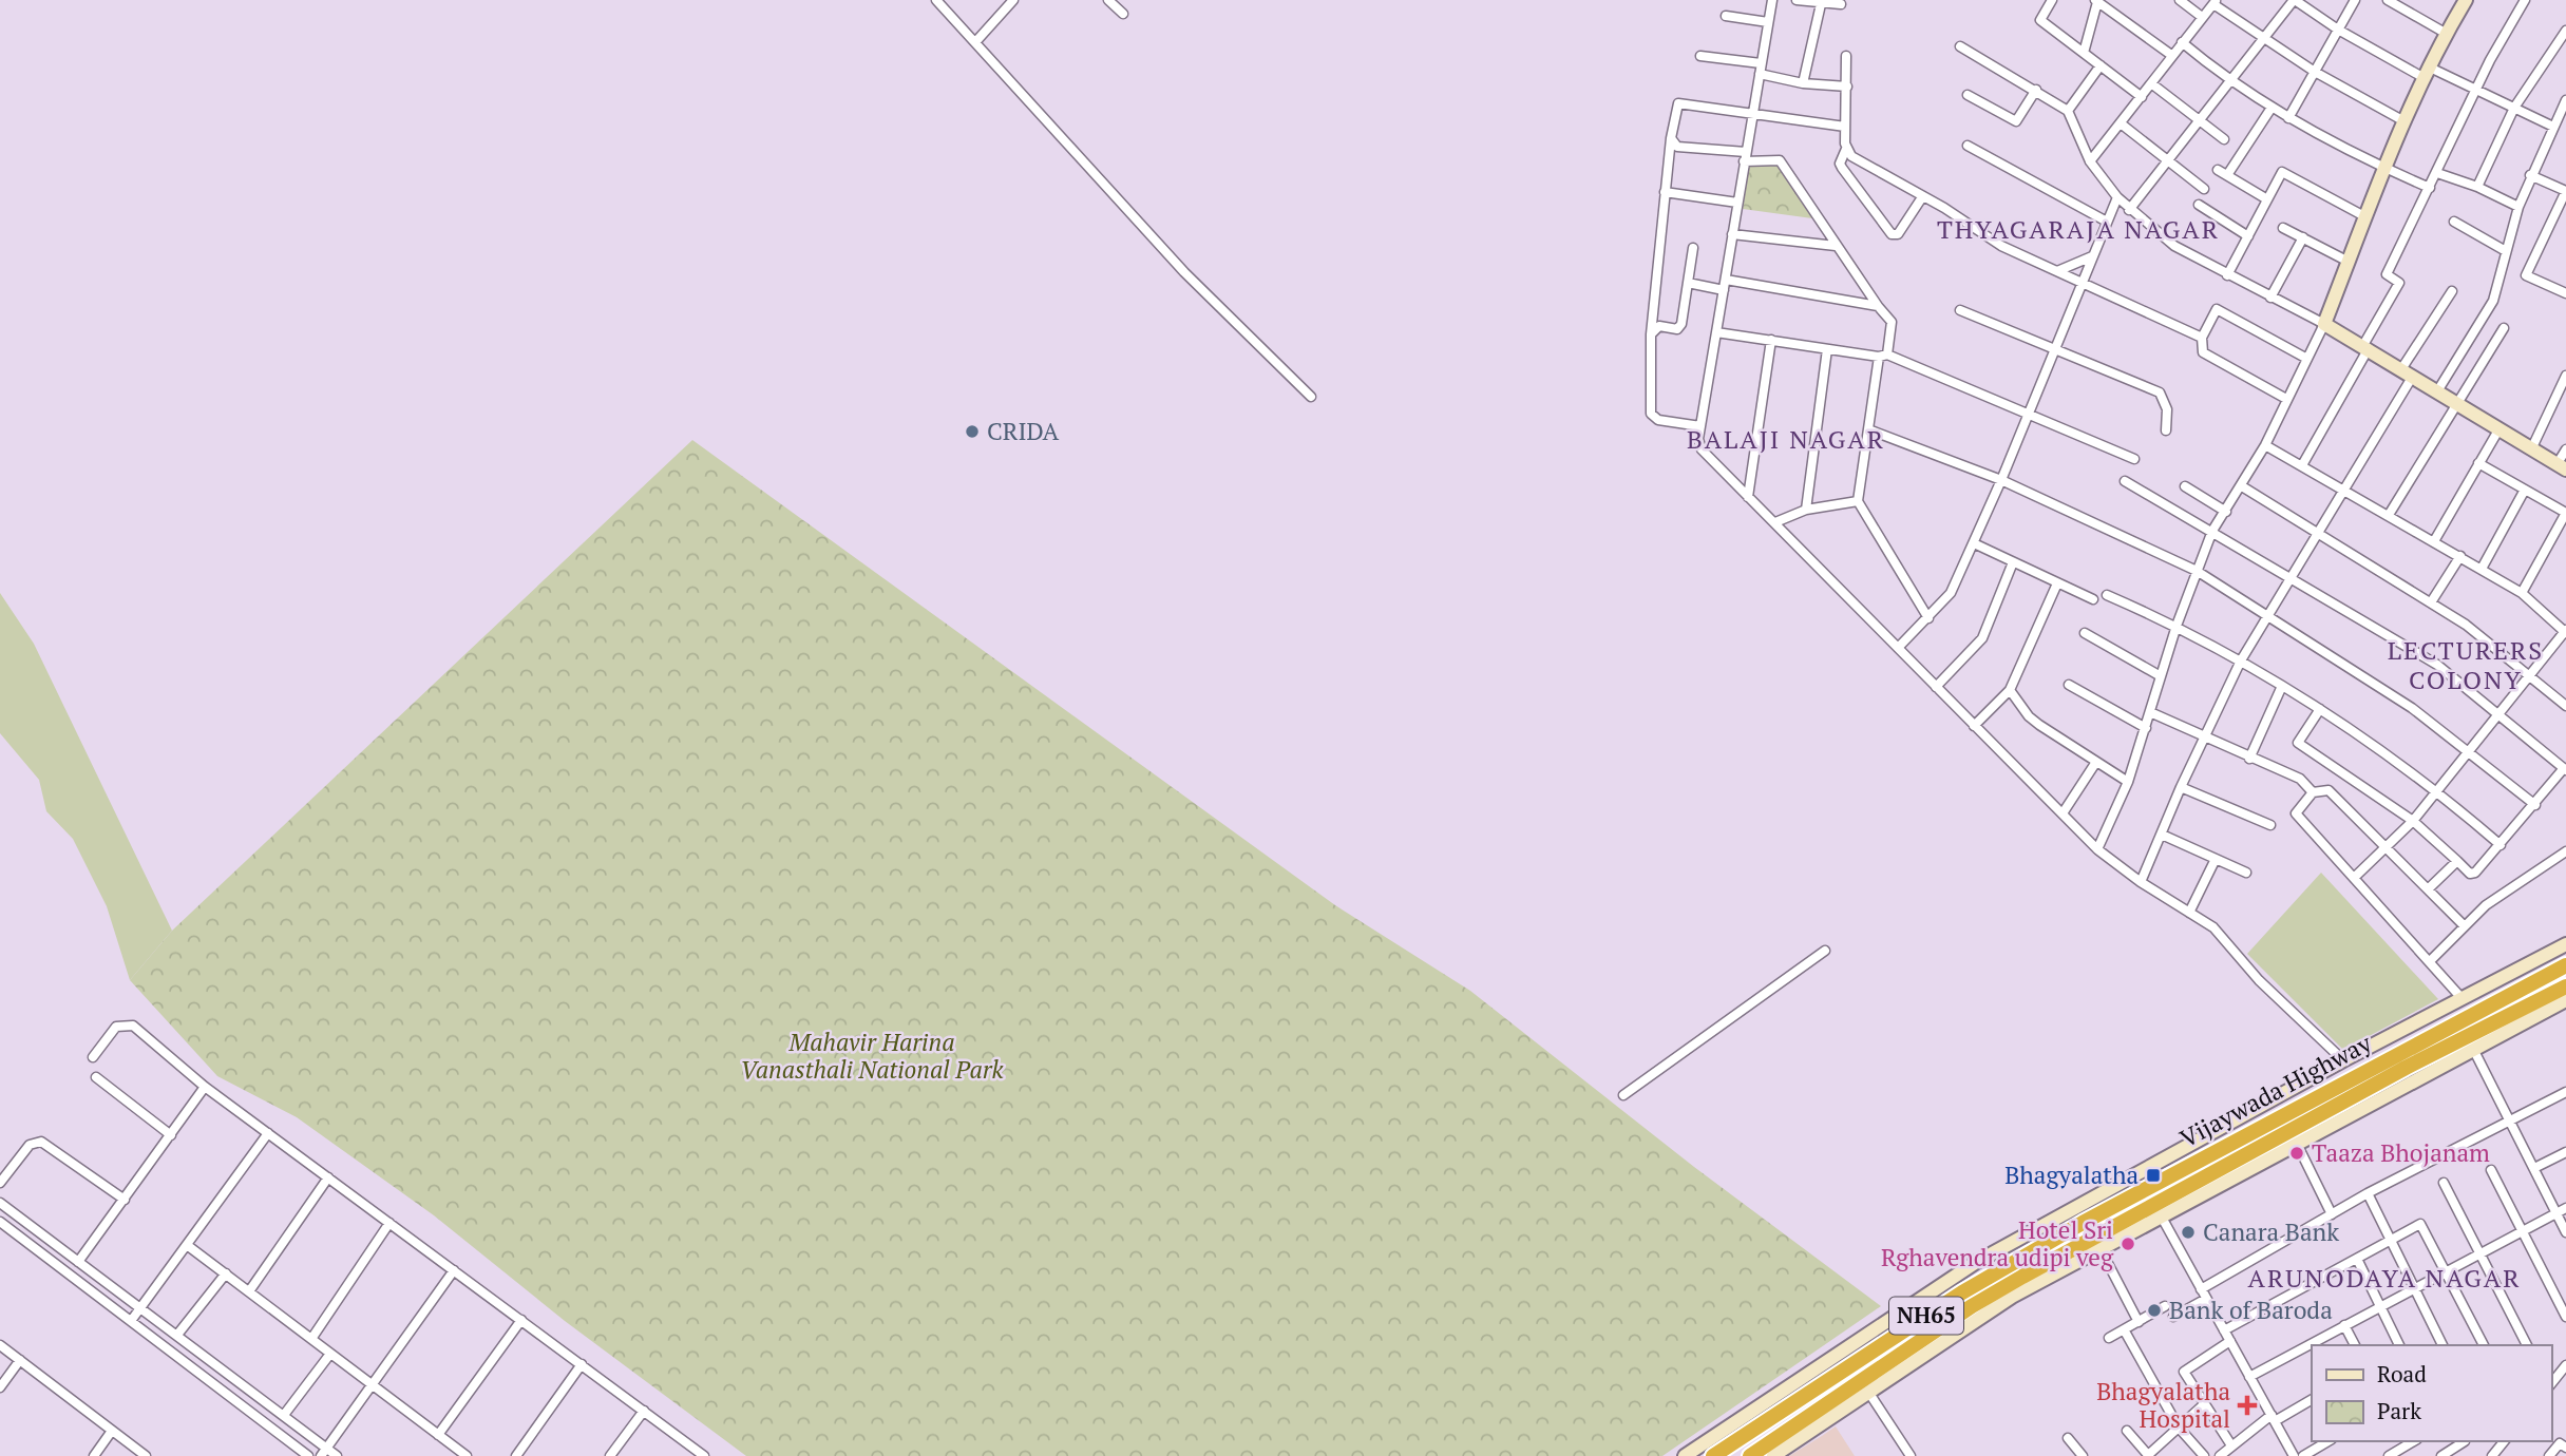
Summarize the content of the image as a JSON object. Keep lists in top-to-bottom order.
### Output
{
  "streets": {
    "highway": ["Vijaywada Highway", "NH65"]
  },
  "districts": [
    "THYAGARAJA NAGAR",
    "BALAJI NAGAR",
    "LECTURERS COLONY",
    "ARUNODAYA NAGAR"
  ],
  "parks": ["Mahavir Harina Vanasthali National Park"],
  "places": {
    "other": [
      "CRIDA",
      "Taaza Bhojanam",
      "Canara Bank",
      "Hotel Sri Rghavendra udipi veg",
      "Bank of Baroda"
    ],
    "transit": ["Bhagyalatha"],
    "health": ["Bhagyalatha Hospital"]
  },
  "legend": ["Road", "Park"]
}
